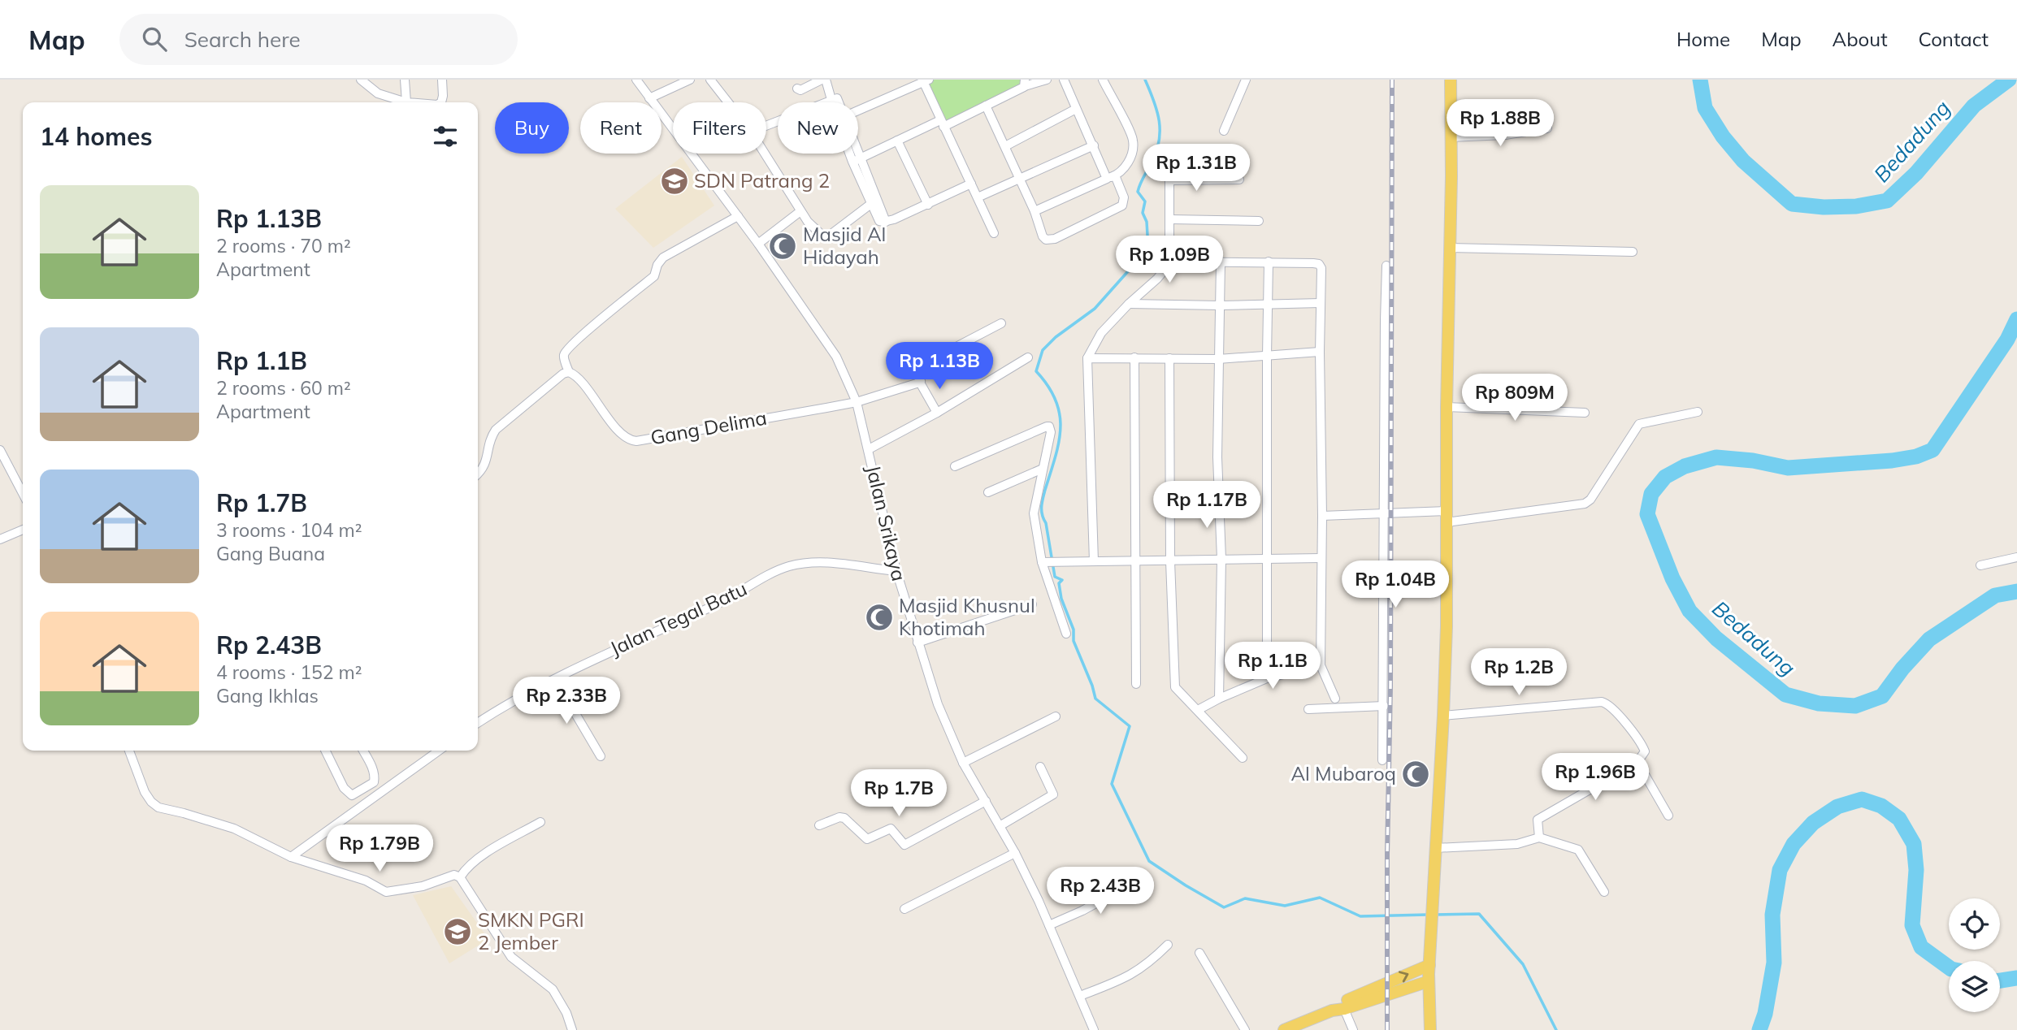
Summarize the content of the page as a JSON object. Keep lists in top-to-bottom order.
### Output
{
  "streets": {
    "street": ["Gang Delima", "Jalan Srikaya", "Jalan Tegal Batu"]
  },
  "crossings": [
    ["Gang Delima", "Jalan Srikaya"],
    ["Jalan Srikaya", "Jalan Tegal Batu"]
  ],
  "water": ["Bedadung"],
  "places": {
    "school or university": ["SDN Patrang 2", "SMKN PGRI 2 Jember"],
    "mosque": ["Masjid Al Hidayah", "Masjid Khusnul Khotimah", "Al Mubaroq"]
  },
  "page": {
    "header": "Map",
    "search": "Search here",
    "nav": [
      "Home",
      "Map",
      "About",
      "Contact"
    ],
    "price": [
      "Rp 1.88B",
      "Rp 1.31B",
      "Rp 1.09B",
      "Rp 1.13B",
      "Rp 809M",
      "Rp 1.17B",
      "Rp 1.04B",
      "Rp 1.1B",
      "Rp 1.2B",
      "Rp 2.33B",
      "Rp 1.96B",
      "Rp 1.7B",
      "Rp 1.79B",
      "Rp 2.43B"
    ],
    "chip": [
      "Buy",
      "Rent",
      "Filters",
      "New"
    ],
    "heading": "14 homes",
    "list": [
      {
        "name": "Rp 1.13B",
        "note": "2 rooms · 70 m² · Apartment"
      },
      {
        "name": "Rp 1.1B",
        "note": "2 rooms · 60 m² · Apartment"
      },
      {
        "name": "Rp 1.7B",
        "note": "3 rooms · 104 m² · Gang Buana"
      },
      {
        "name": "Rp 2.43B",
        "note": "4 rooms · 152 m² · Gang Ikhlas"
      }
    ]
  }
}
